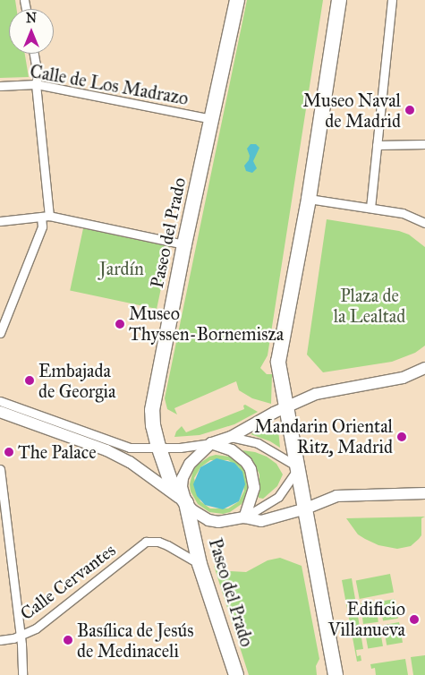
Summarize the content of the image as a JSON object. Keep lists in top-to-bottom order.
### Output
{
  "streets": {
    "highway": ["Paseo del Prado"],
    "street": ["Calle de Los Madrazo", "Calle Cervantes"]
  },
  "crossings": [
    ["Calle de Los Madrazo", "Paseo del Prado"],
    ["Paseo del Prado", "Calle Cervantes"]
  ],
  "parks": ["Jardín", "Plaza de la Lealtad"],
  "places": [
    "Museo Naval de Madrid",
    "Museo Thyssen-Bornemisza",
    "Embajada de Georgia",
    "Mandarin Oriental Ritz, Madrid",
    "The Palace",
    "Edificio Villanueva",
    "Basílica de Jesús de Medinaceli"
  ],
  "north": "top"
}
